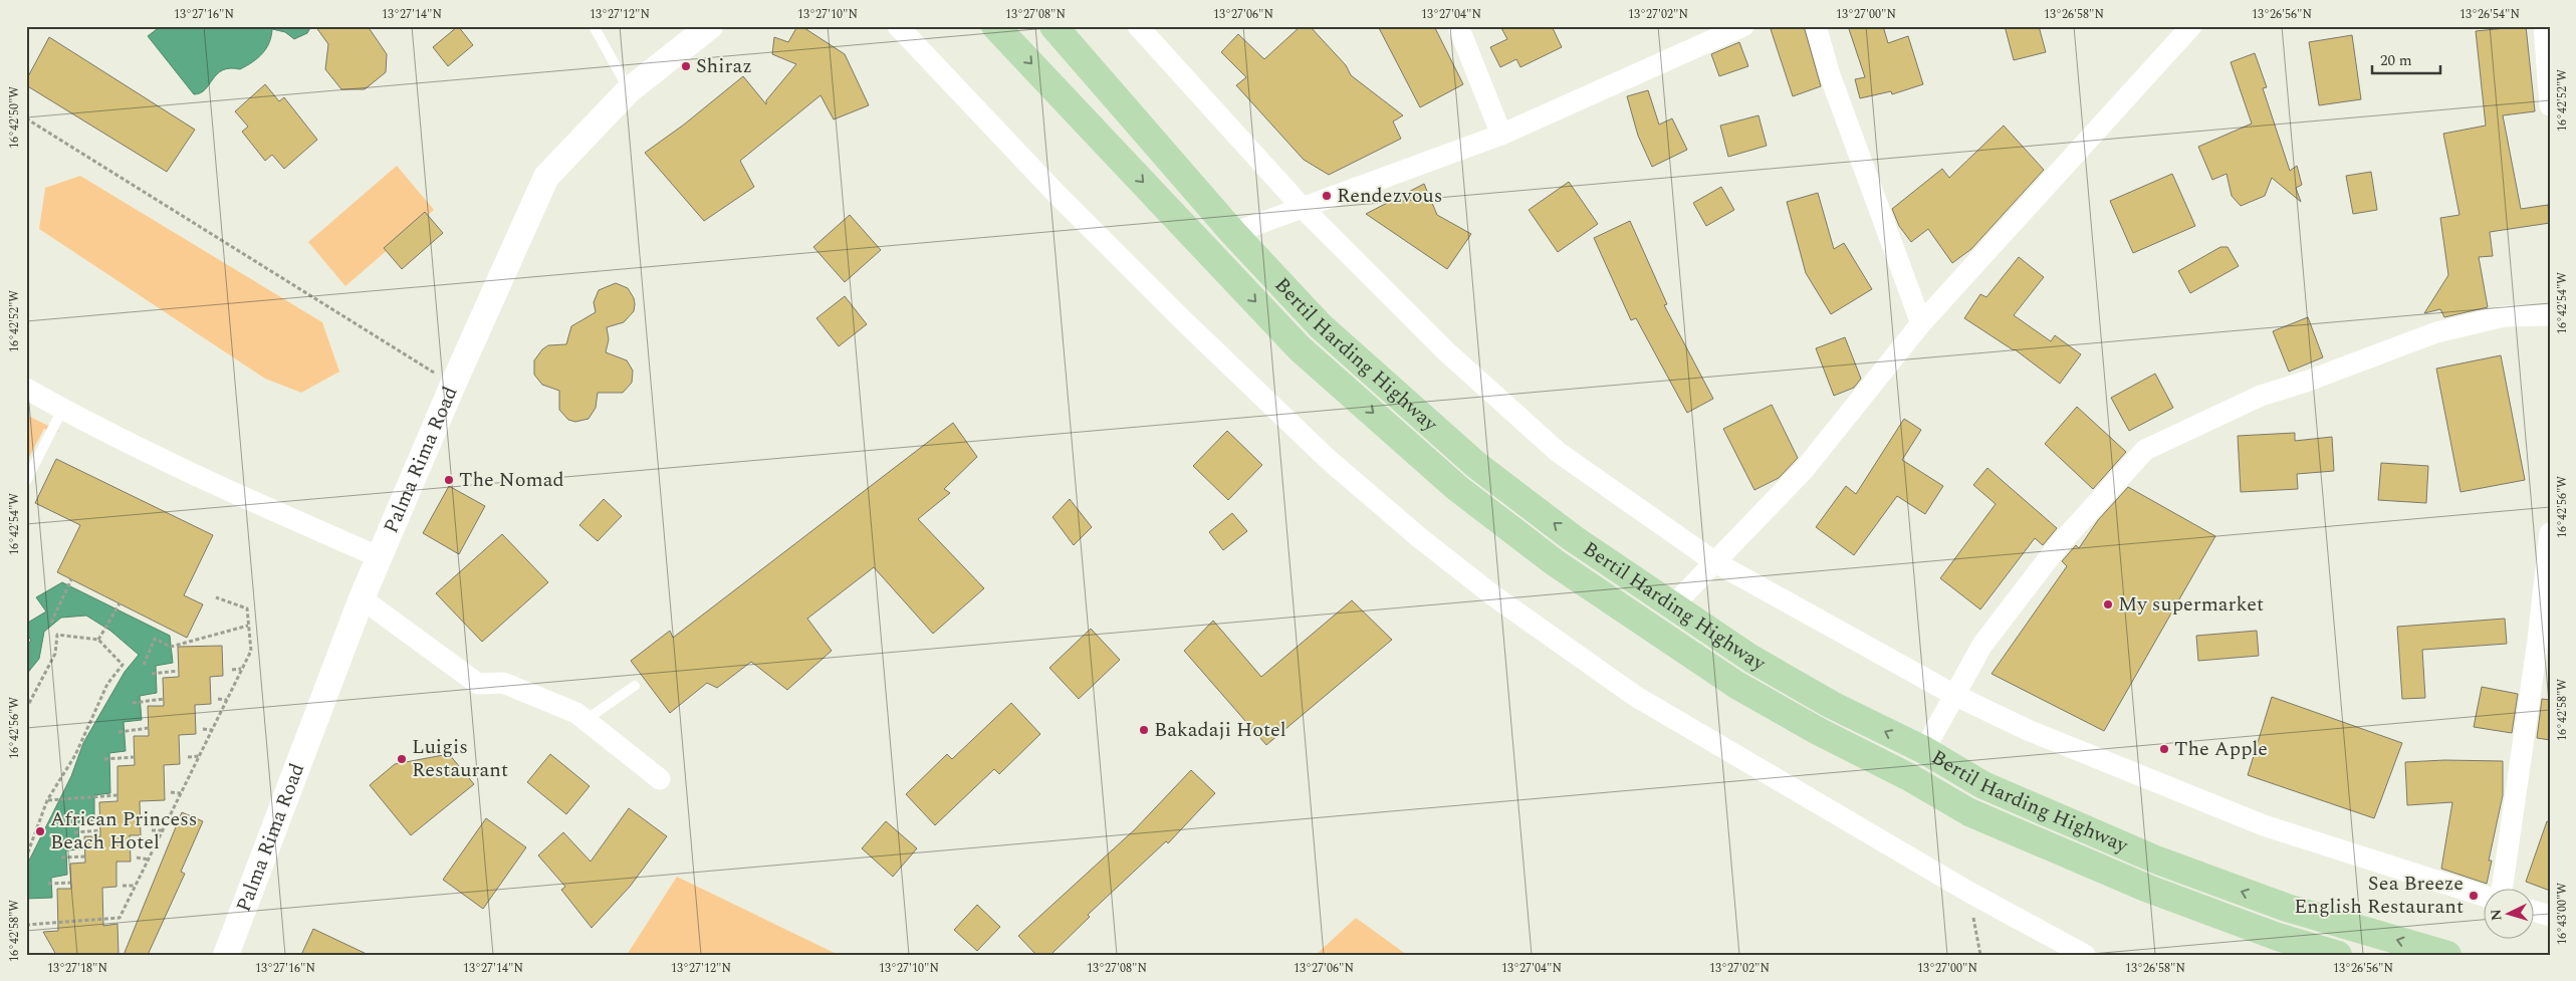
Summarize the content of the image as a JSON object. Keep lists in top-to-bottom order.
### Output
{
  "streets": {
    "main road": ["Bertil Harding Highway"],
    "street": ["Palma Rima Road"]
  },
  "places": [
    "Shiraz",
    "Rendezvous",
    "The Nomad",
    "My supermarket",
    "Bakadaji Hotel",
    "The Apple",
    "Luigis Restaurant",
    "African Princess Beach Hotel",
    "Sea Breeze English Restaurant"
  ],
  "scale_bar": "20 m",
  "north": "left",
  "coordinates": [
    "13°27'16\"N",
    "13°27'14\"N",
    "13°27'12\"N",
    "13°27'10\"N",
    "13°27'08\"N",
    "13°27'06\"N",
    "13°27'04\"N",
    "13°27'02\"N",
    "13°27'00\"N",
    "13°26'58\"N",
    "13°26'56\"N",
    "13°26'54\"N",
    "16°42'52\"W",
    "16°42'50\"W",
    "16°42'54\"W",
    "16°42'56\"W",
    "16°42'58\"W",
    "16°43'00\"W",
    "13°27'18\"N"
  ]
}
